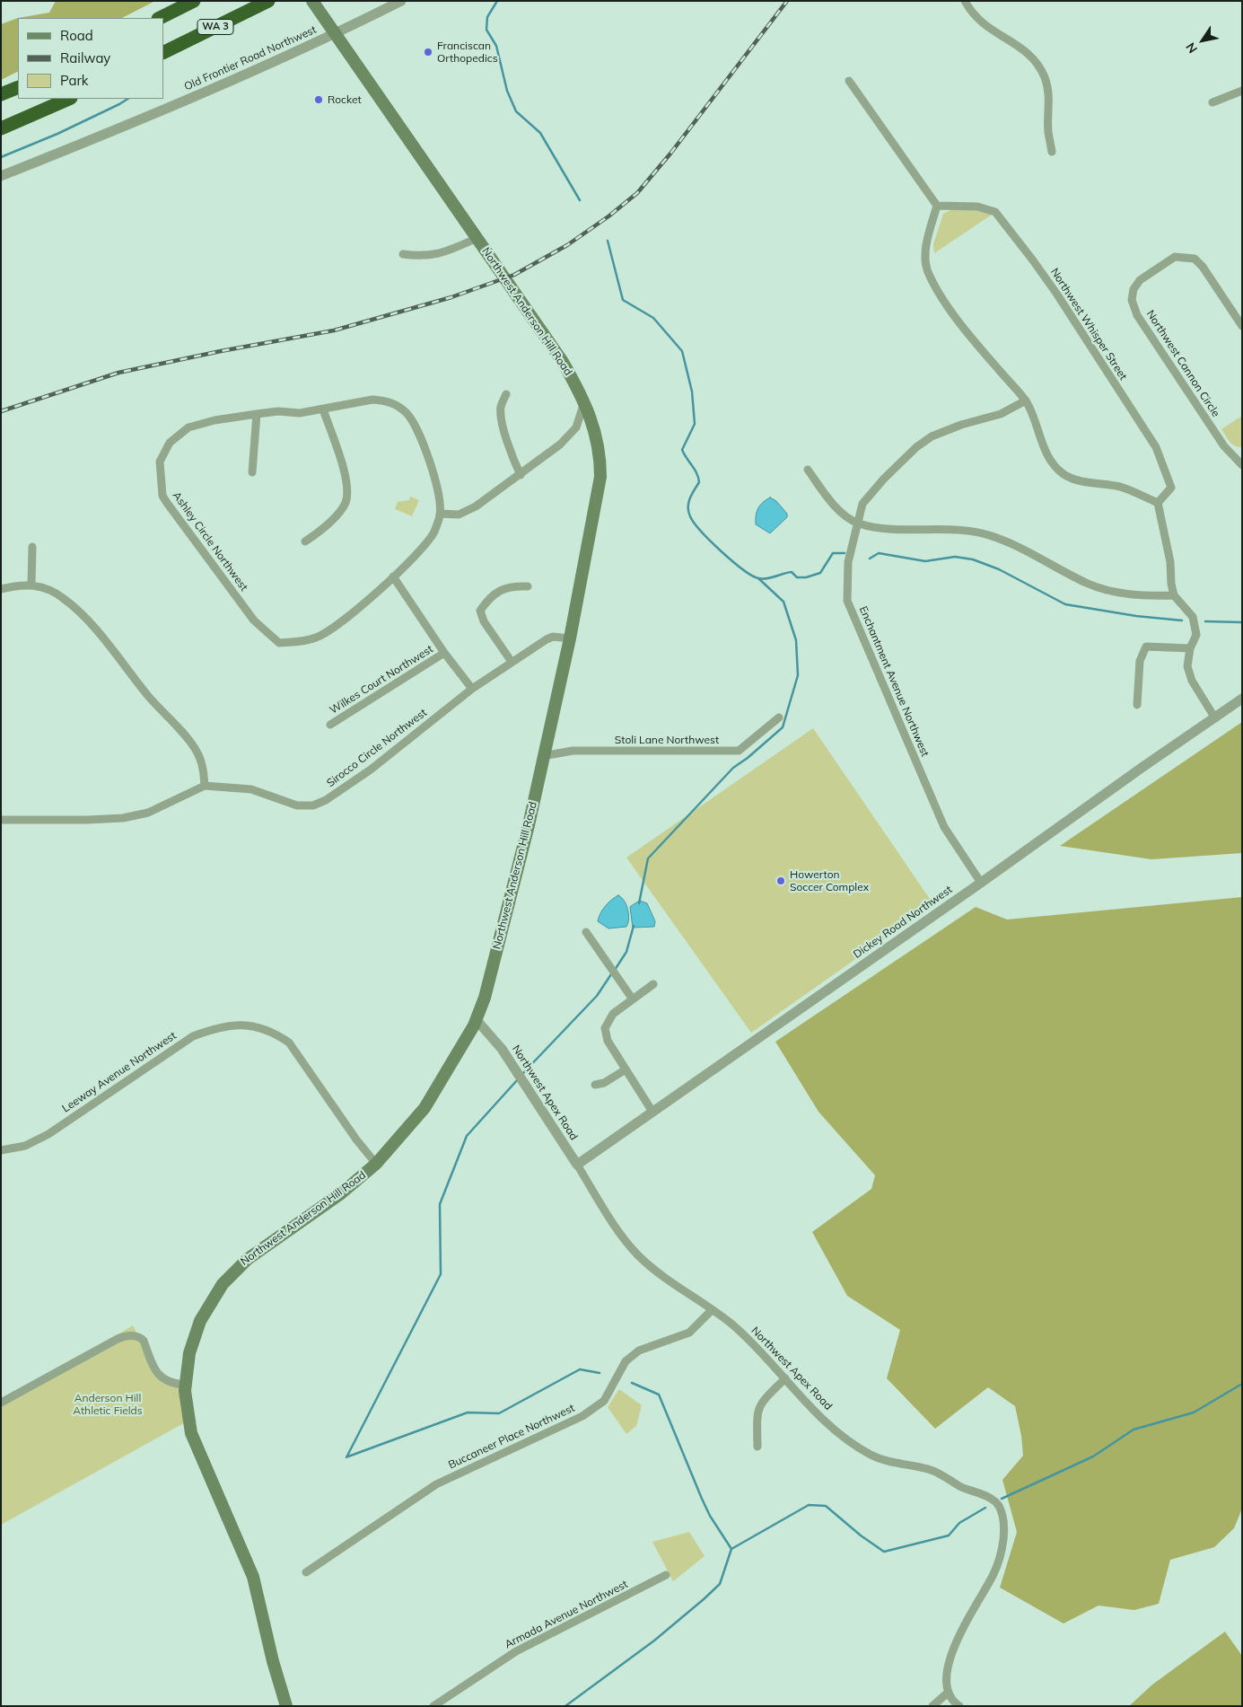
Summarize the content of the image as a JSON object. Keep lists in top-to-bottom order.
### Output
{
  "streets": {
    "highway": ["WA 3"],
    "main road": ["Northwest Anderson Hill Road"],
    "street": [
      "Old Frontier Road Northwest",
      "Northwest Whisper Street",
      "Northwest Cannon Circle",
      "Ashley Circle Northwest",
      "Wilkes Court Northwest",
      "Enchantment Avenue Northwest",
      "Stoli Lane Northwest",
      "Sirocco Circle Northwest",
      "Dickey Road Northwest",
      "Leeway Avenue Northwest",
      "Northwest Apex Road",
      "Buccaneer Place Northwest",
      "Armada Avenue Northwest"
    ]
  },
  "crossings": [
    ["Old Frontier Road Northwest", "Northwest Anderson Hill Road"],
    ["Northwest Anderson Hill Road", "Stoli Lane Northwest"],
    ["Northwest Anderson Hill Road", "Sirocco Circle Northwest"],
    ["Northwest Anderson Hill Road", "Leeway Avenue Northwest"],
    ["Northwest Anderson Hill Road", "Northwest Apex Road"],
    ["Enchantment Avenue Northwest", "Dickey Road Northwest"],
    ["Dickey Road Northwest", "Northwest Apex Road"],
    ["Northwest Apex Road", "Buccaneer Place Northwest"]
  ],
  "parks": ["Anderson Hill Athletic Fields"],
  "places": ["Franciscan Orthopedics", "Rocket", "Howerton Soccer Complex"],
  "legend": ["Road", "Railway", "Park"],
  "north": "bottom left"
}
